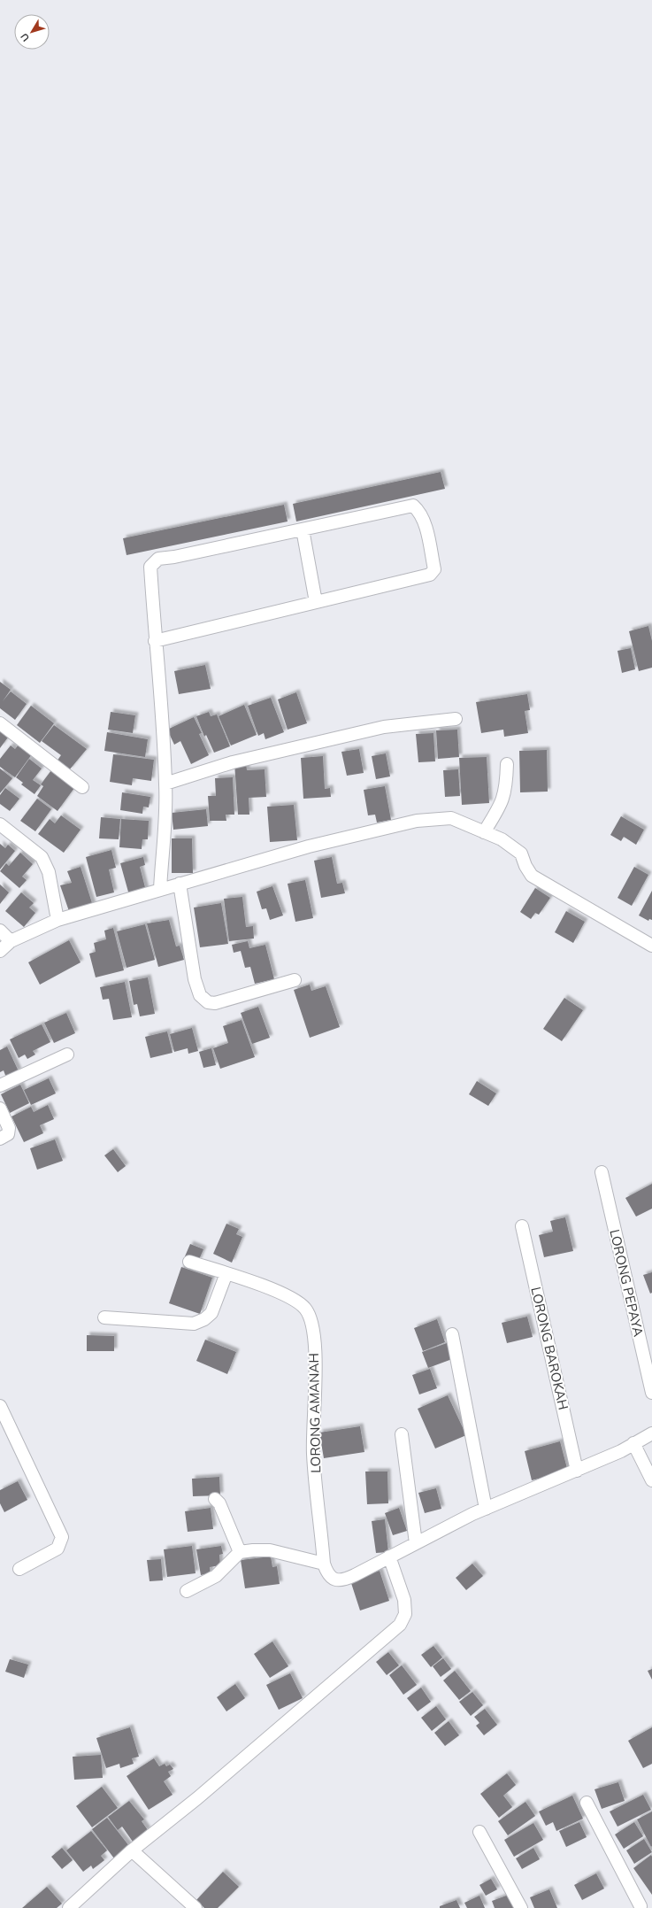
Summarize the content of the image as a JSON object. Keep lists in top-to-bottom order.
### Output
{
  "streets": {
    "street": ["LORONG PEPAYA", "LORONG BAROKAH", "LORONG AMANAH"]
  },
  "north": "bottom left"
}
